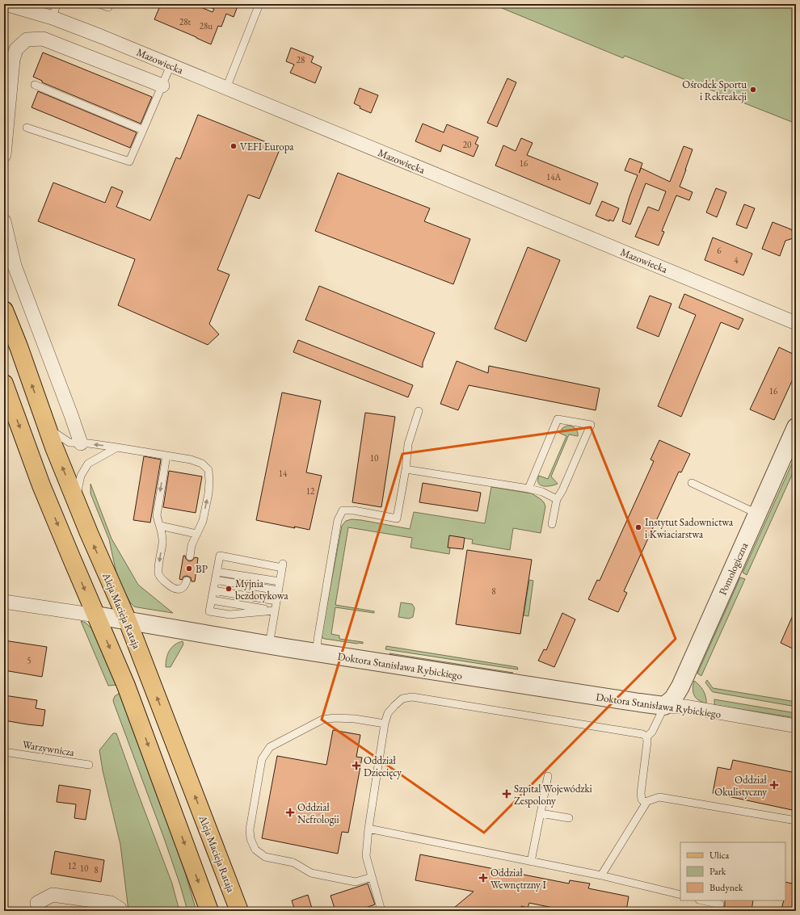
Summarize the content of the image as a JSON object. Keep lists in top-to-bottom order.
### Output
{
  "streets": {
    "main road": ["Aleja Macieja Rataja"],
    "street": ["Mazowiecka", "Pomologiczna", "Doktora Stanisława Rybickiego"],
    "lane": ["Warzywnicza"]
  },
  "crossings": [
    ["Pomologiczna", "Doktora Stanisława Rybickiego"],
    ["Aleja Macieja Rataja", "Doktora Stanisława Rybickiego"]
  ],
  "places": {
    "other": [
      "Ośrodek Sportu i Rekreakcji",
      "VEFI Europa",
      "Instytut Sadownictwa i Kwiaciarstwa",
      "BP",
      "Myjnia bezdotykowa"
    ],
    "health": [
      "Oddział Dziecięcy",
      "Oddział Okulistyczny",
      "Szpital Wojewódzki Zespolony",
      "Oddział Nefrologii",
      "Oddział Wewnętrzny I"
    ]
  },
  "house_numbers": [
    "28t",
    "28u",
    "28",
    "20",
    "16",
    "14A",
    "6",
    "4",
    "16",
    "10",
    "14",
    "12",
    "8",
    "5",
    "12",
    "10",
    "8"
  ],
  "legend": ["Ulica", "Park", "Budynek"]
}
